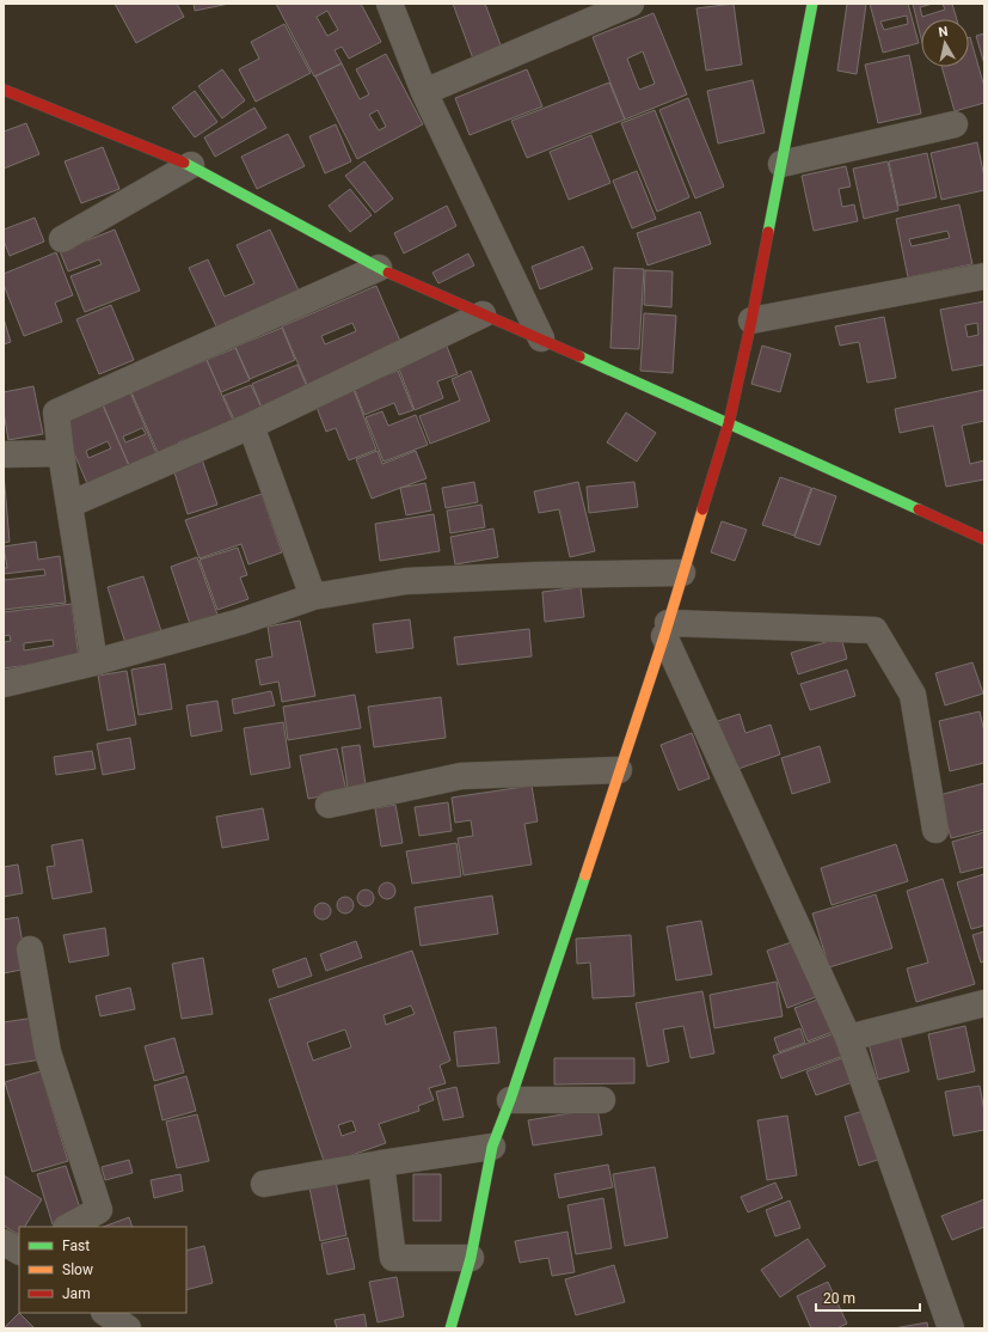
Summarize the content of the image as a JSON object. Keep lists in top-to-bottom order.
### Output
{
  "legend": ["Fast", "Slow", "Jam"],
  "scale_bar": "20 m",
  "north": "top"
}
